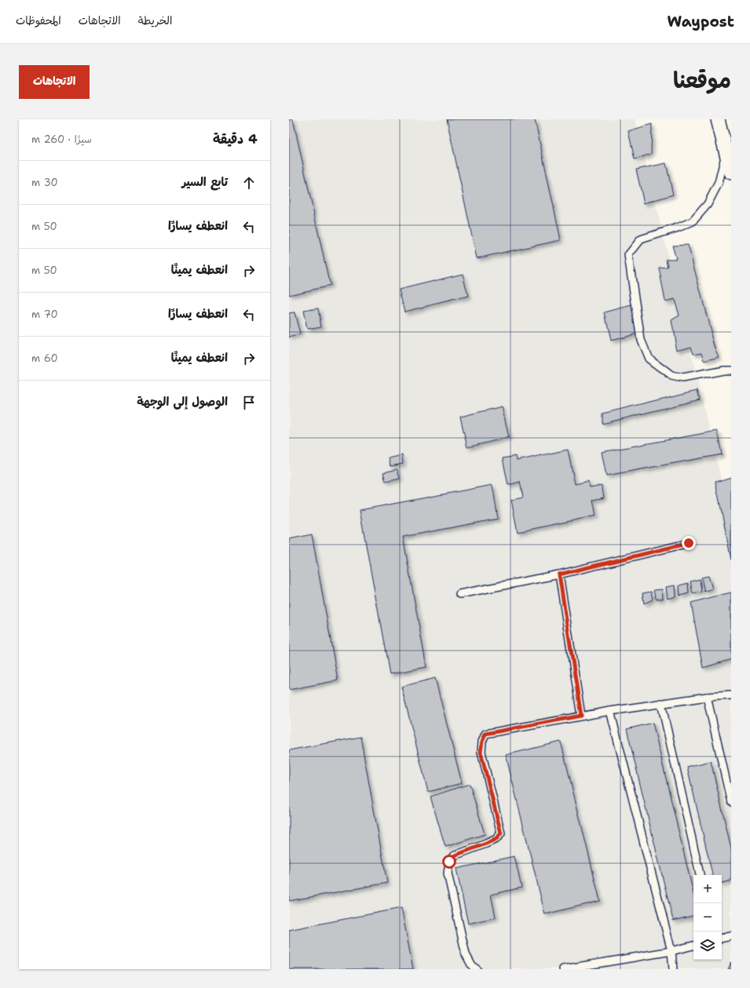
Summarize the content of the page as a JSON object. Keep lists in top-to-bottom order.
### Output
{
  "page": {
    "header": "Waypost",
    "nav": ["الخريطة", "الاتجاهات", "المحفوظات"],
    "title": "موقعنا",
    "buttons": "الاتجاهات",
    "heading": ["4 دقيقة", "سيرًا · 260 m"],
    "list": [
      ["تابع السير", "30 m"],
      ["انعطف يسارًا", "50 m"],
      ["انعطف يمينًا", "50 m"],
      ["انعطف يسارًا", "70 m"],
      ["انعطف يمينًا", "60 m"],
      "الوصول إلى الوجهة"
    ],
    "map_buttons": ["+", "−"]
  }
}
